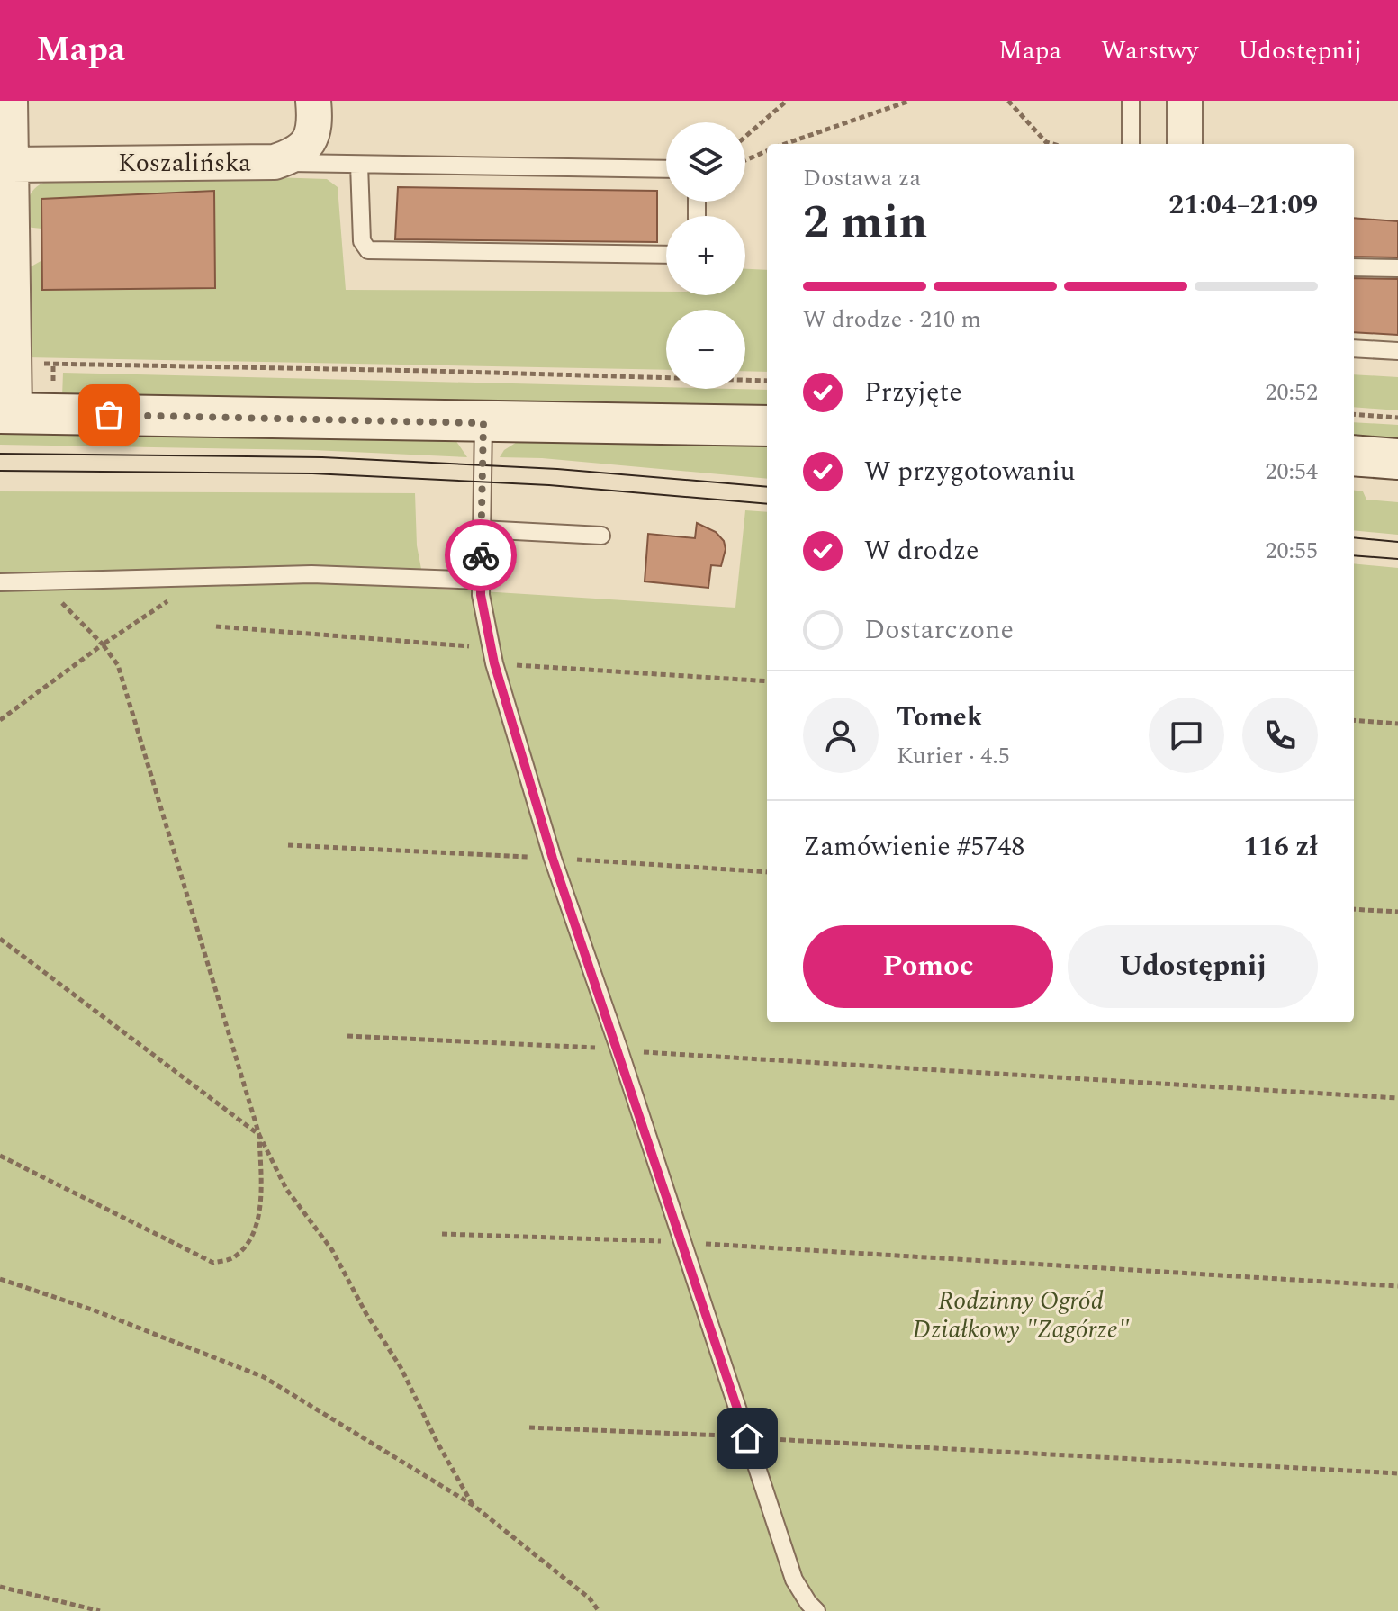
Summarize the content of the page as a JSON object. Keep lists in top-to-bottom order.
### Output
{
  "streets": {
    "street": ["Koszalińska"]
  },
  "parks": ["Rodzinny Ogród Działkowy \"Zagórze\""],
  "page": {
    "header": "Mapa",
    "nav": ["Mapa", "Warstwy", "Udostępnij"],
    "map_buttons": ["+", "−"],
    "heading": ["2 min", "Dostawa za", "21:04–21:09"],
    "panel": [
      "Tomek",
      "Kurier · 4.5",
      "Zamówienie #5748",
      "116 zł"
    ],
    "bar": "W drodze · 210 m",
    "list": [
      ["Przyjęte", "20:52"],
      ["W przygotowaniu", "20:54"],
      ["W drodze", "20:55"],
      "Dostarczone"
    ],
    "buttons": ["Pomoc", "Udostępnij"]
  }
}
